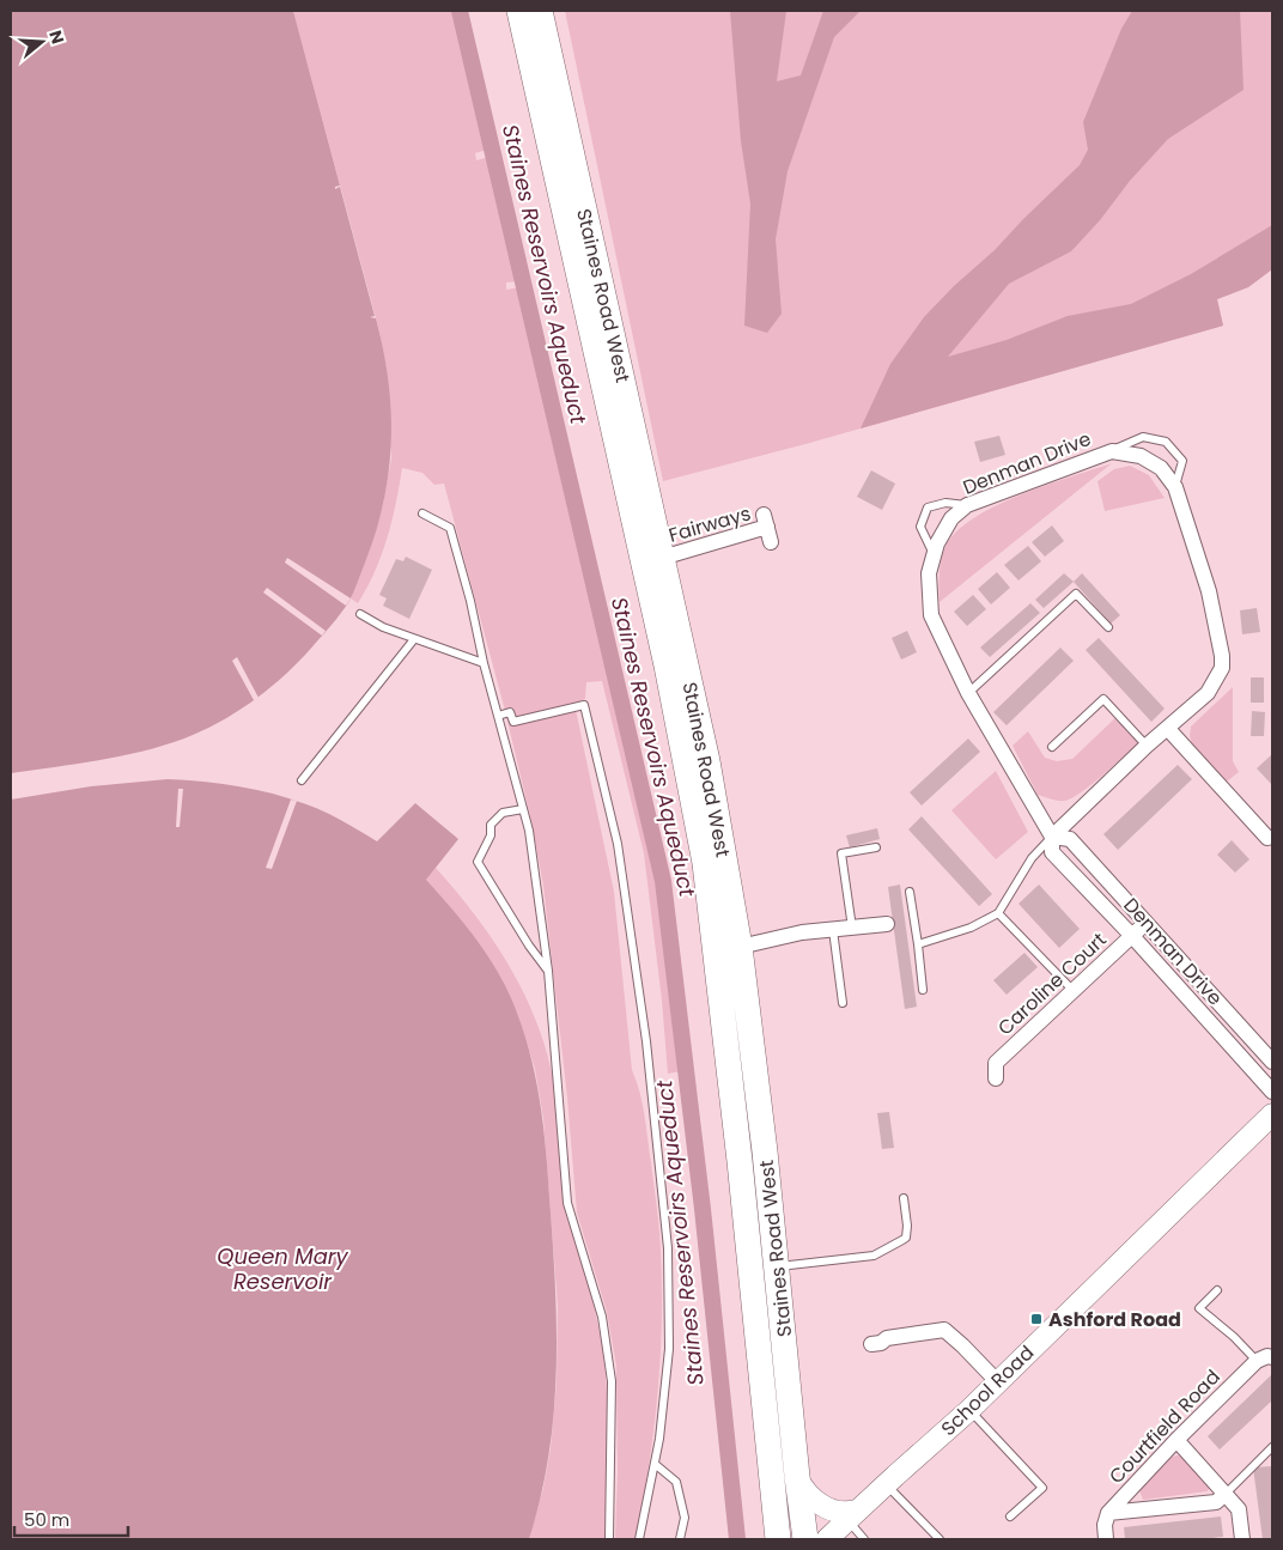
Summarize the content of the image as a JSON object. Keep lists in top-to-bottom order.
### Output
{
  "streets": {
    "highway": ["Staines Road West"],
    "main road": ["School Road"],
    "street": [
      "Denman Drive",
      "Fairways",
      "Caroline Court",
      "Courtfield Road"
    ]
  },
  "crossings": [
    ["Staines Road West", "Fairways"],
    ["Denman Drive", "Caroline Court"]
  ],
  "water": ["Staines Reservoirs Aqueduct", "Queen Mary Reservoir"],
  "places": {
    "transit": ["Ashford Road"]
  },
  "scale_bar": "50 m",
  "north": "right"
}
